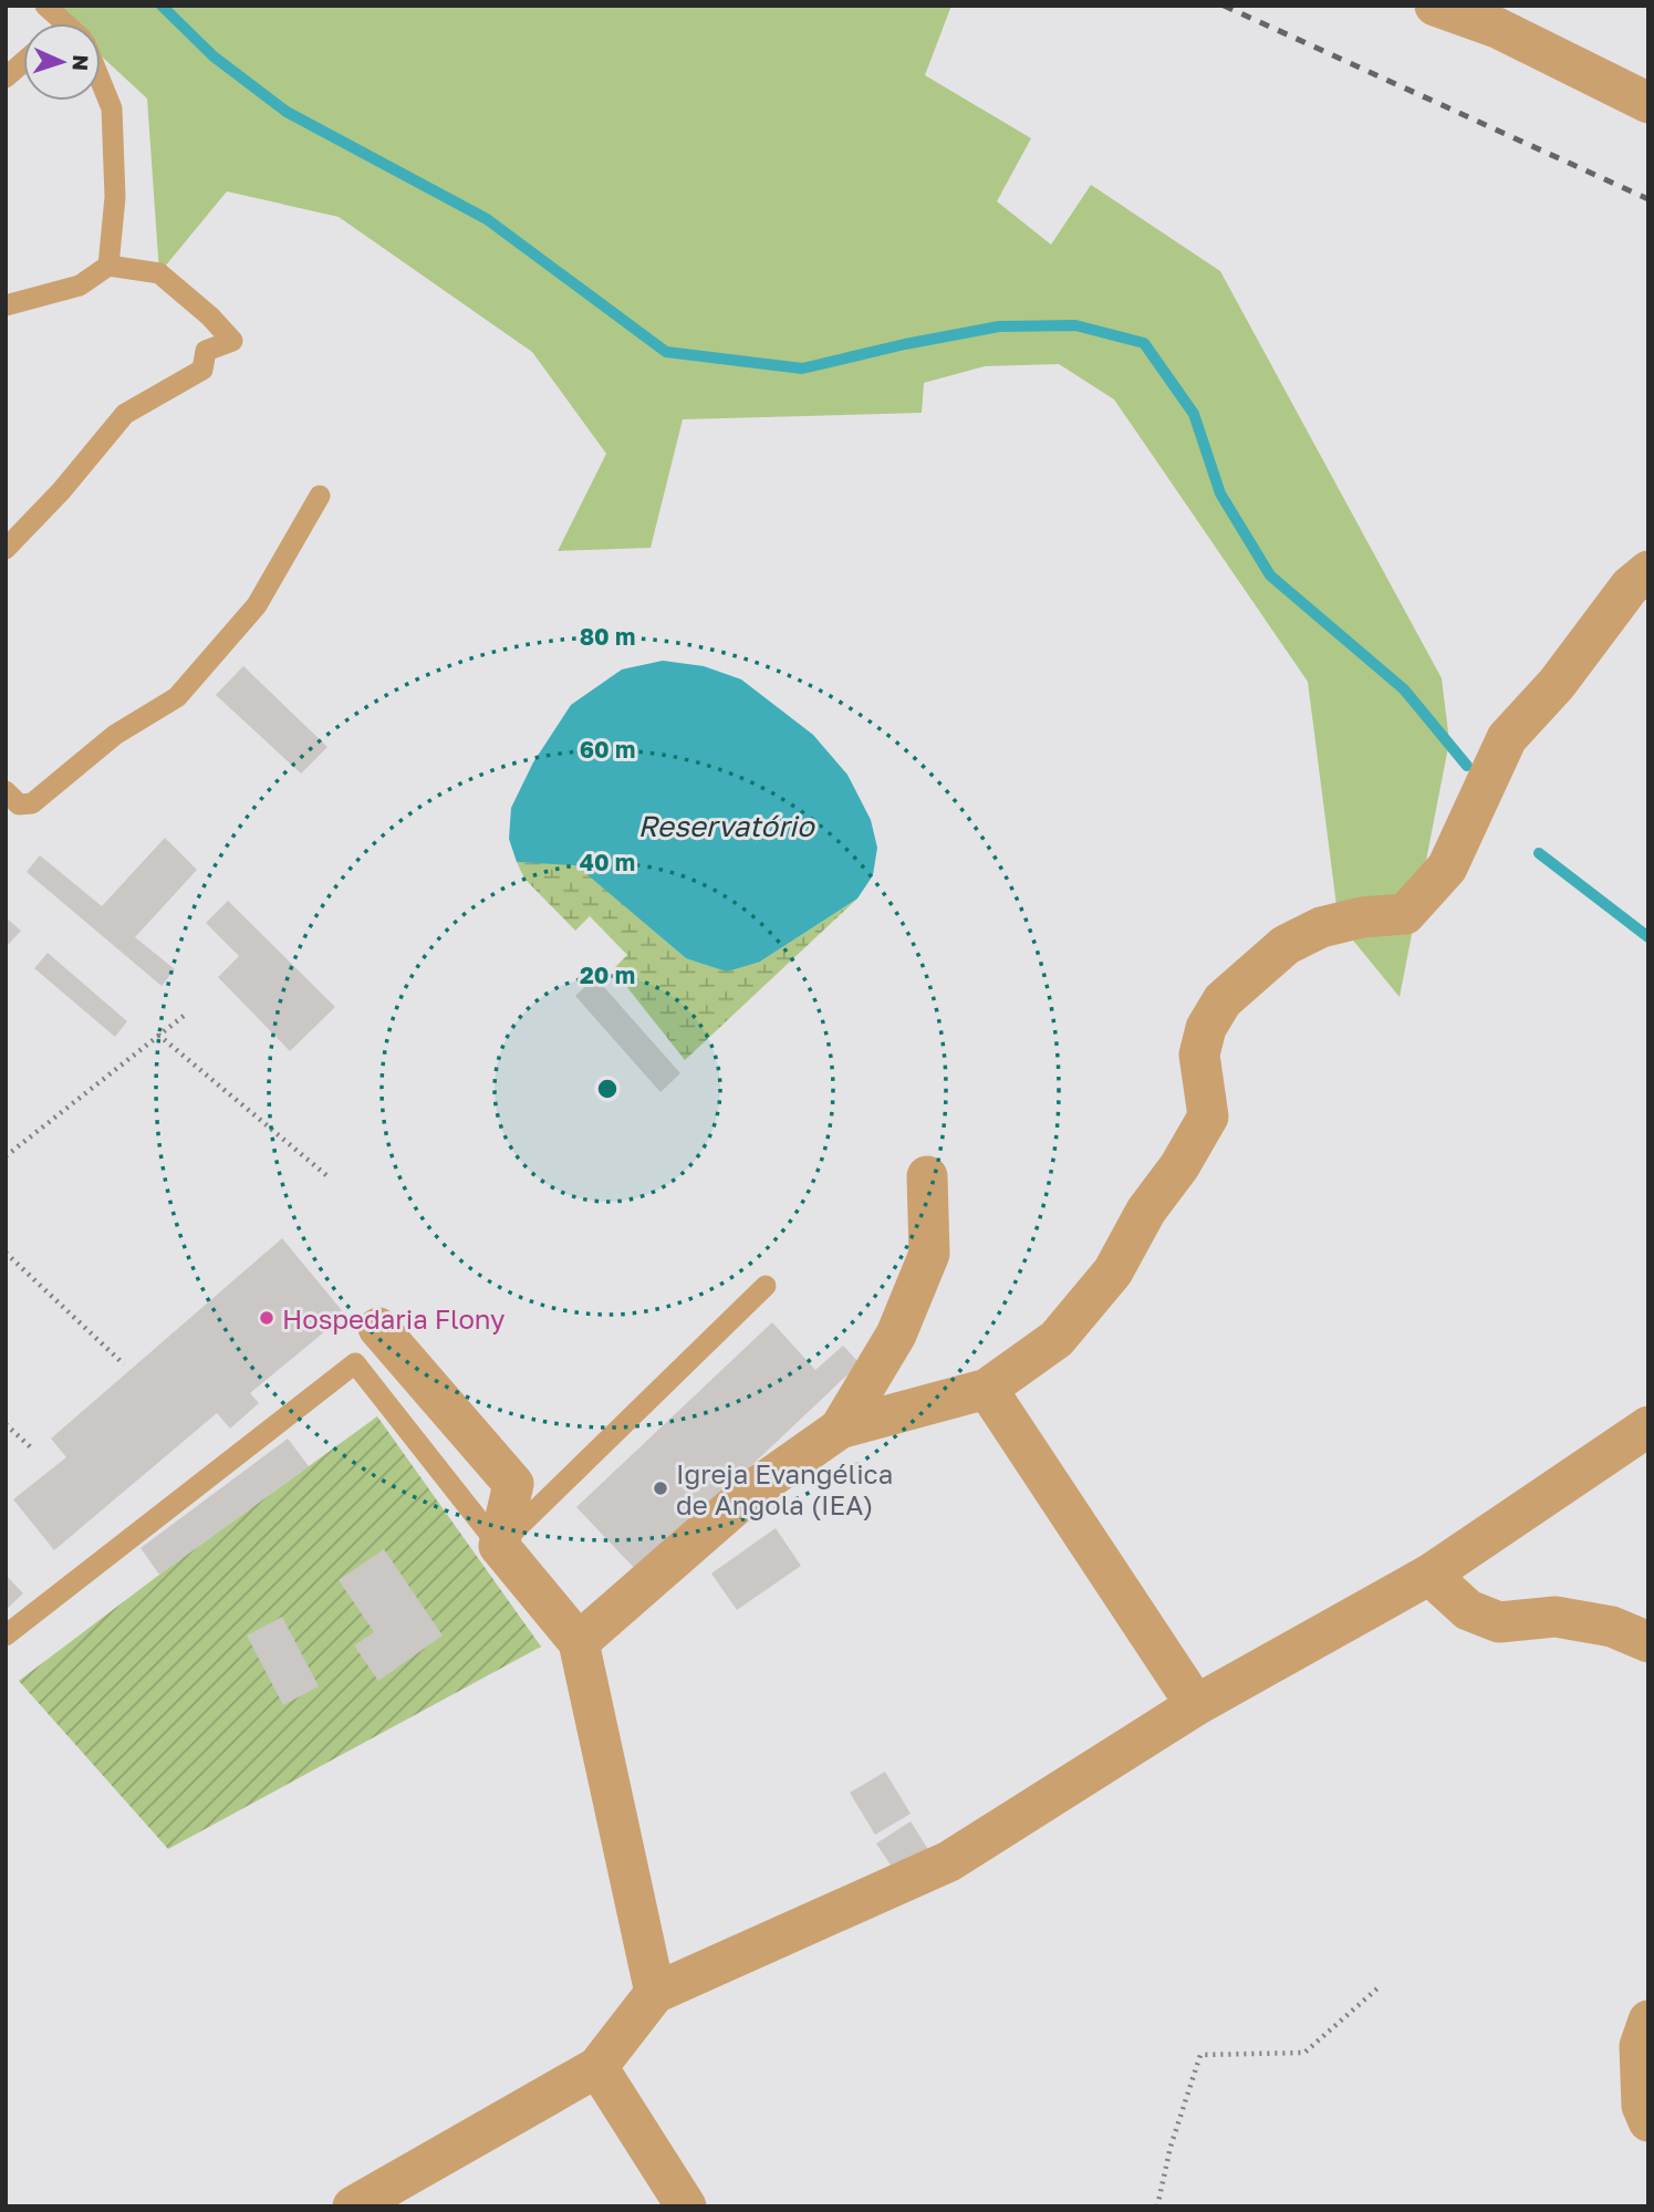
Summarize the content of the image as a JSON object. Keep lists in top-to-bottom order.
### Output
{
  "water": ["Reservatório"],
  "places": ["Hospedaria Flony", "Igreja Evangélica de Angola (IEA)"],
  "north": "right",
  "rings": [
    "80 m",
    "60 m",
    "40 m",
    "20 m"
  ]
}
